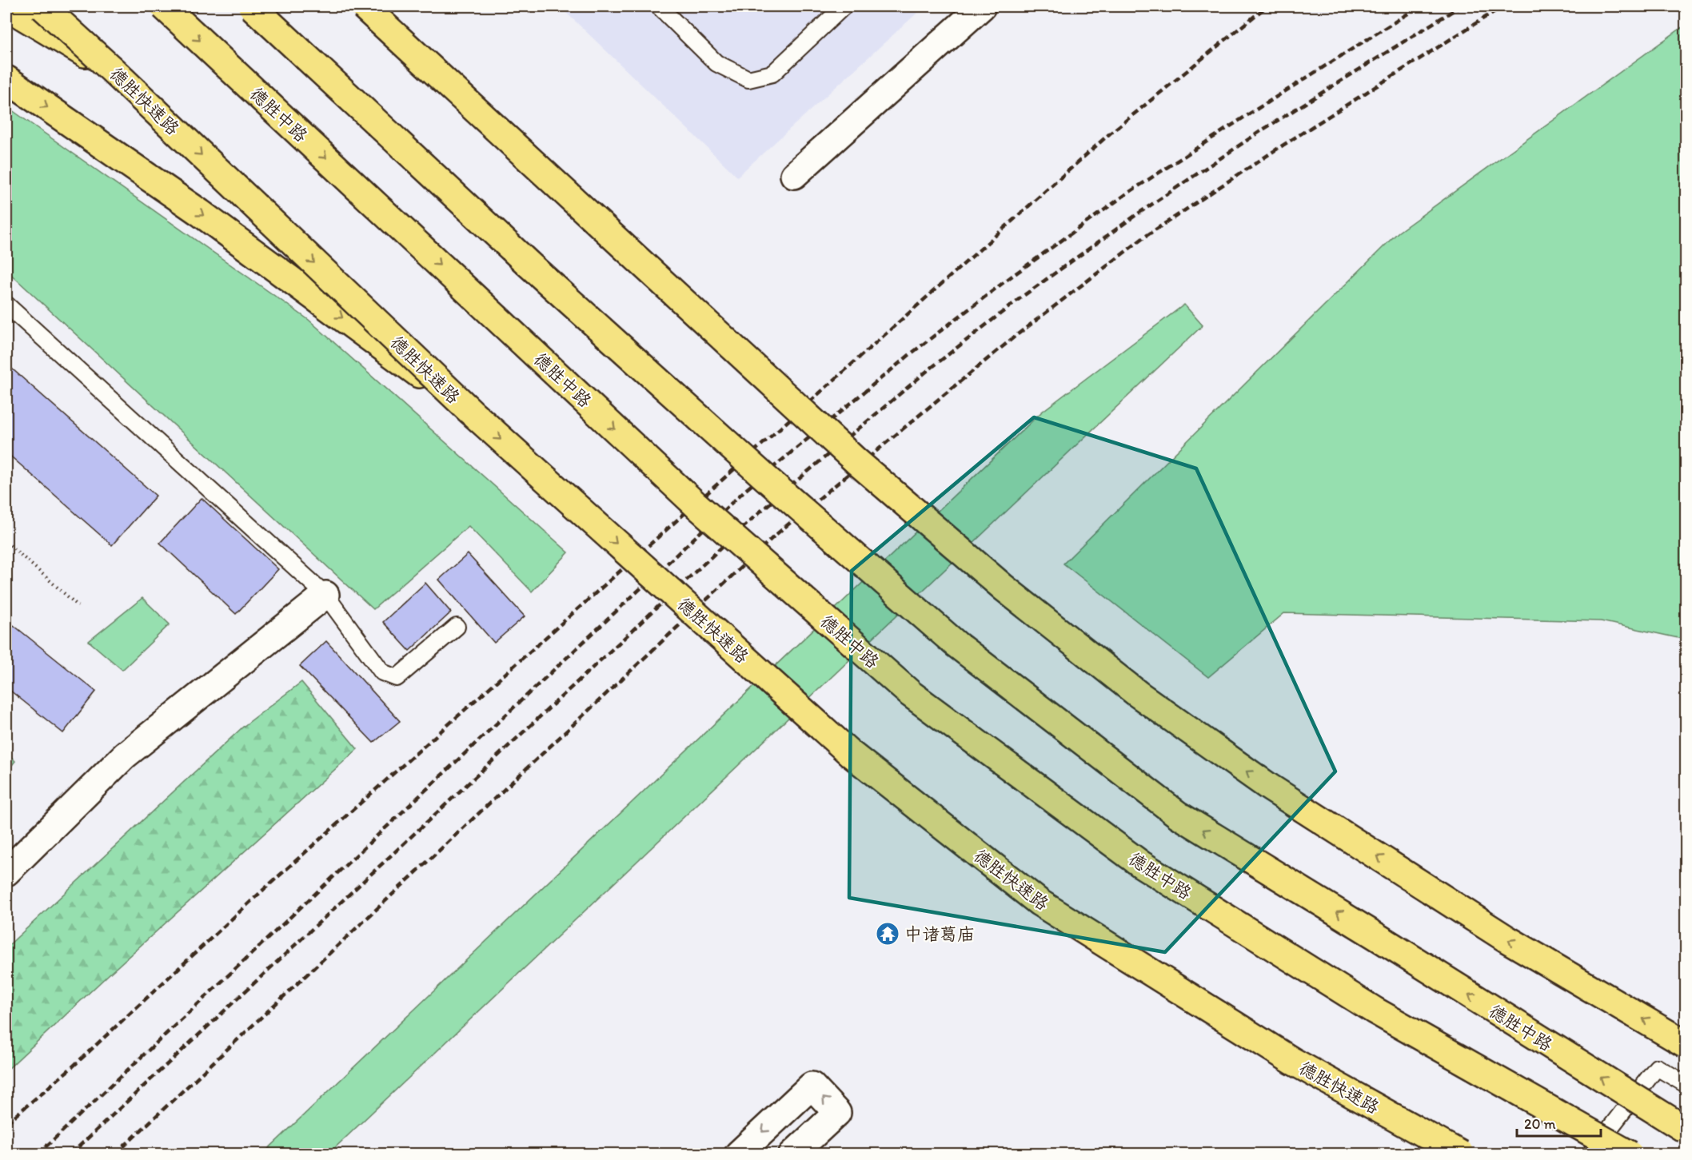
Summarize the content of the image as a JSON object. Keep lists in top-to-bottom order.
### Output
{
  "streets": {
    "main road": ["德胜快速路", "德胜中路"]
  },
  "places": {
    "temple": ["中诸葛庙"]
  },
  "scale_bar": "20 m"
}
